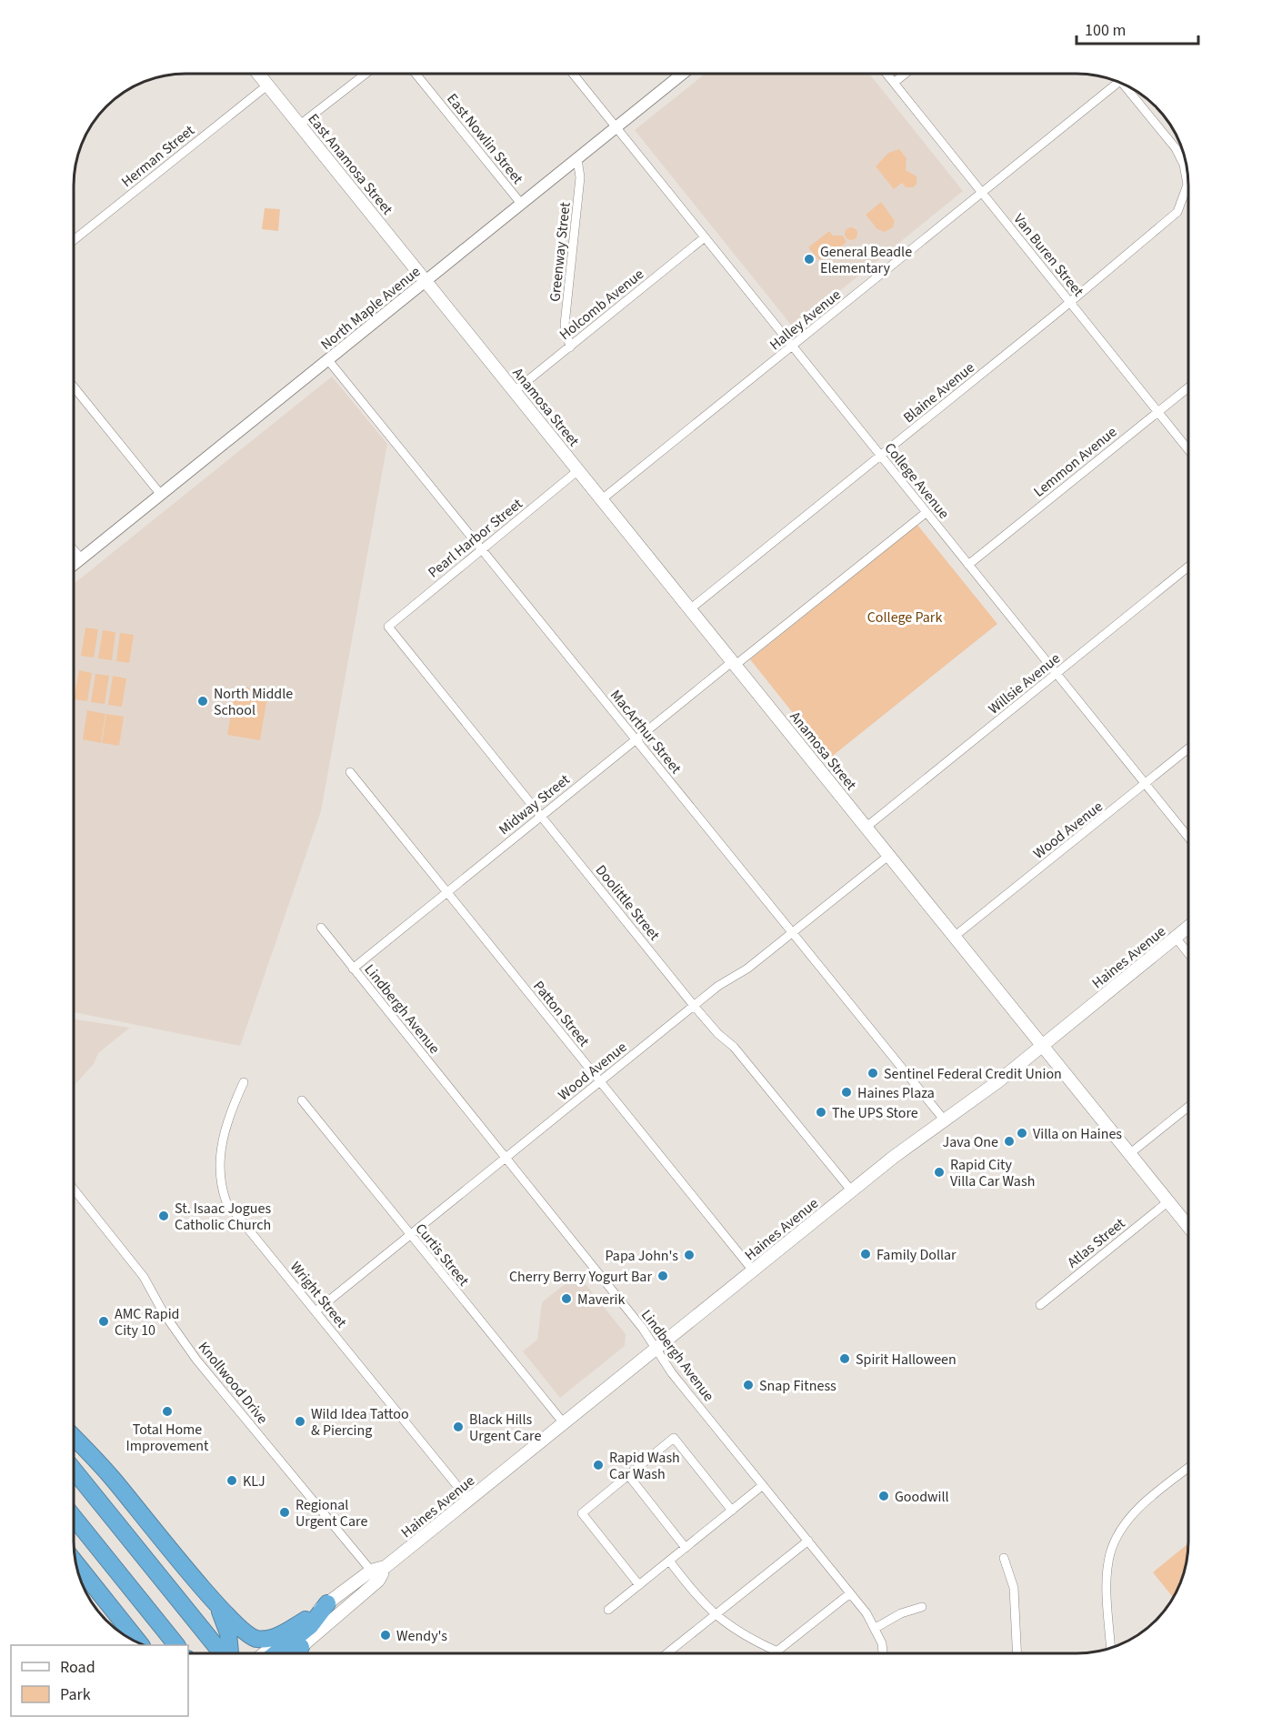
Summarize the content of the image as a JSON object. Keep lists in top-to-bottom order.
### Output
{
  "streets": {
    "main road": ["East Anamosa Street", "Anamosa Street", "Haines Avenue"],
    "street": [
      "East Nowlin Street",
      "Herman Street",
      "Greenway Street",
      "Van Buren Street",
      "Holcomb Avenue",
      "North Maple Avenue",
      "Halley Avenue",
      "Blaine Avenue",
      "Lemmon Avenue",
      "College Avenue",
      "Pearl Harbor Street",
      "Willsie Avenue",
      "MacArthur Street",
      "Midway Street",
      "Wood Avenue",
      "Doolittle Street",
      "Lindbergh Avenue",
      "Patton Street",
      "Atlas Street",
      "Curtis Street",
      "Wright Street",
      "Knollwood Drive"
    ]
  },
  "crossings": [
    ["East Nowlin Street", "North Maple Avenue"],
    ["Herman Street", "East Anamosa Street"],
    ["East Anamosa Street", "North Maple Avenue"],
    ["East Anamosa Street", "Anamosa Street"],
    ["Greenway Street", "Holcomb Avenue"],
    ["Greenway Street", "North Maple Avenue"],
    ["Van Buren Street", "Halley Avenue"],
    ["Van Buren Street", "Blaine Avenue"],
    ["Van Buren Street", "Lemmon Avenue"],
    ["Holcomb Avenue", "Anamosa Street"],
    ["Holcomb Avenue", "College Avenue"],
    ["North Maple Avenue", "Anamosa Street"],
    ["North Maple Avenue", "College Avenue"],
    ["North Maple Avenue", "MacArthur Street"],
    ["Halley Avenue", "Anamosa Street"],
    ["Halley Avenue", "College Avenue"],
    ["Blaine Avenue", "Anamosa Street"],
    ["Blaine Avenue", "College Avenue"],
    ["Anamosa Street", "Pearl Harbor Street"],
    ["Anamosa Street", "Willsie Avenue"],
    ["Anamosa Street", "Midway Street"],
    ["Anamosa Street", "Wood Avenue"],
    ["Anamosa Street", "Haines Avenue"],
    ["Anamosa Street", "Atlas Street"],
    ["Lemmon Avenue", "College Avenue"],
    ["College Avenue", "Willsie Avenue"],
    ["College Avenue", "Midway Street"],
    ["College Avenue", "Wood Avenue"],
    ["Pearl Harbor Street", "MacArthur Street"],
    ["Pearl Harbor Street", "Doolittle Street"],
    ["MacArthur Street", "Midway Street"],
    ["MacArthur Street", "Wood Avenue"],
    ["MacArthur Street", "Haines Avenue"],
    ["Midway Street", "Doolittle Street"],
    ["Midway Street", "Lindbergh Avenue"],
    ["Midway Street", "Patton Street"],
    ["Wood Avenue", "Doolittle Street"],
    ["Wood Avenue", "Lindbergh Avenue"],
    ["Wood Avenue", "Patton Street"],
    ["Wood Avenue", "Curtis Street"],
    ["Wood Avenue", "Wright Street"],
    ["Doolittle Street", "Haines Avenue"],
    ["Haines Avenue", "Lindbergh Avenue"],
    ["Haines Avenue", "Patton Street"],
    ["Haines Avenue", "Curtis Street"],
    ["Haines Avenue", "Wright Street"],
    ["Haines Avenue", "Knollwood Drive"]
  ],
  "parks": ["College Park"],
  "places": [
    "General Beadle Elementary",
    "North Middle School",
    "Sentinel Federal Credit Union",
    "Haines Plaza",
    "The UPS Store",
    "Villa on Haines",
    "Java One",
    "Rapid City Villa Car Wash",
    "St. Isaac Jogues Catholic Church",
    "Family Dollar",
    "Papa John's",
    "Cherry Berry Yogurt Bar",
    "Maverik",
    "AMC Rapid City 10",
    "Spirit Halloween",
    "Snap Fitness",
    "Total Home Improvement",
    "Wild Idea Tattoo & Piercing",
    "Black Hills Urgent Care",
    "Rapid Wash Car Wash",
    "KLJ",
    "Goodwill",
    "Regional Urgent Care",
    "Wendy's"
  ],
  "legend": ["Road", "Park"],
  "scale_bar": "100 m"
}
